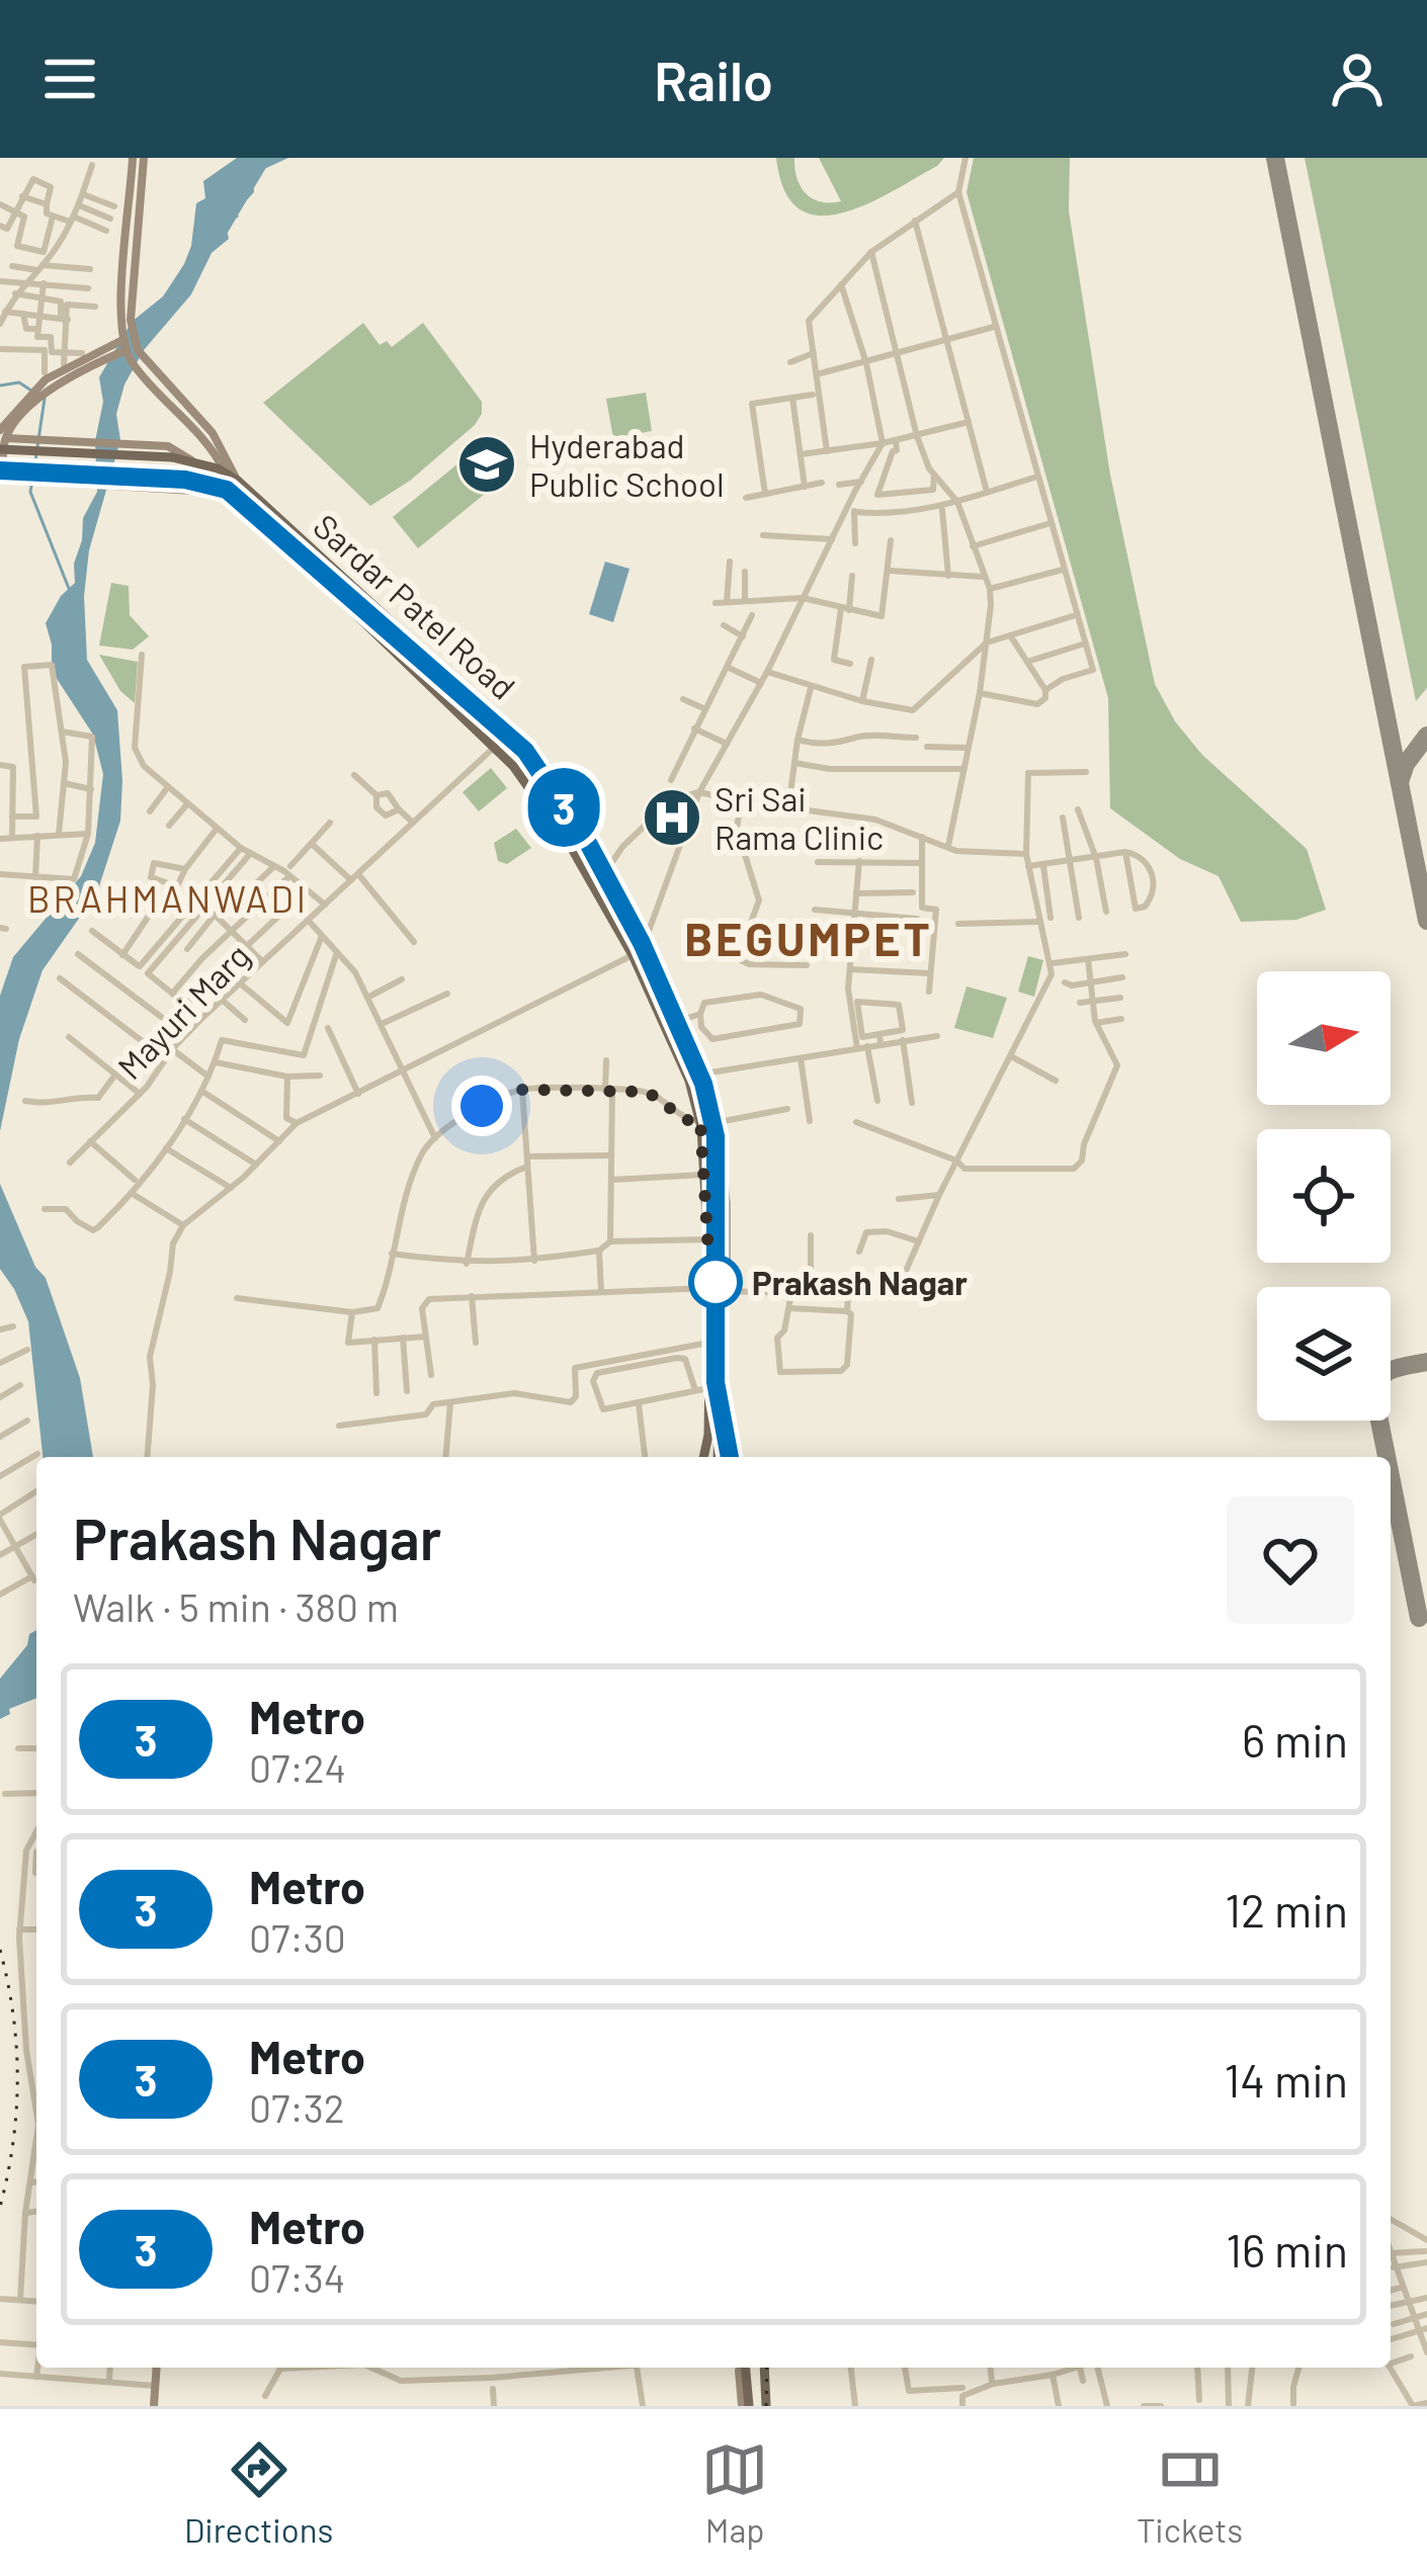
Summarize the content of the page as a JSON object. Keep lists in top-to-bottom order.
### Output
{
  "streets": {
    "main road": ["Sardar Patel Road"],
    "street": ["Mayuri Marg"]
  },
  "crossings": [
    ["Sardar Patel Road", "Mayuri Marg"]
  ],
  "districts": ["BRAHMANWADI", "BEGUMPET"],
  "places": {
    "school or university": ["Hyderabad Public School"],
    "hospital": ["Sri Sai Rama Clinic"],
    "other": ["Prakash Nagar"]
  },
  "lines": ["metro line 3"],
  "north": "right",
  "page": {
    "header": "Railo",
    "on_map": "3",
    "heading": ["Prakash Nagar", "Walk · 5 min · 380 m"],
    "list": [
      {
        "mark": "3",
        "name": "Metro",
        "note": "07:24",
        "value": "6 min"
      },
      {
        "mark": "3",
        "name": "Metro",
        "note": "07:30",
        "value": "12 min"
      },
      {
        "mark": "3",
        "name": "Metro",
        "note": "07:32",
        "value": "14 min"
      },
      {
        "mark": "3",
        "name": "Metro",
        "note": "07:34",
        "value": "16 min"
      }
    ],
    "tabs": ["Directions", "Map", "Tickets"]
  }
}
